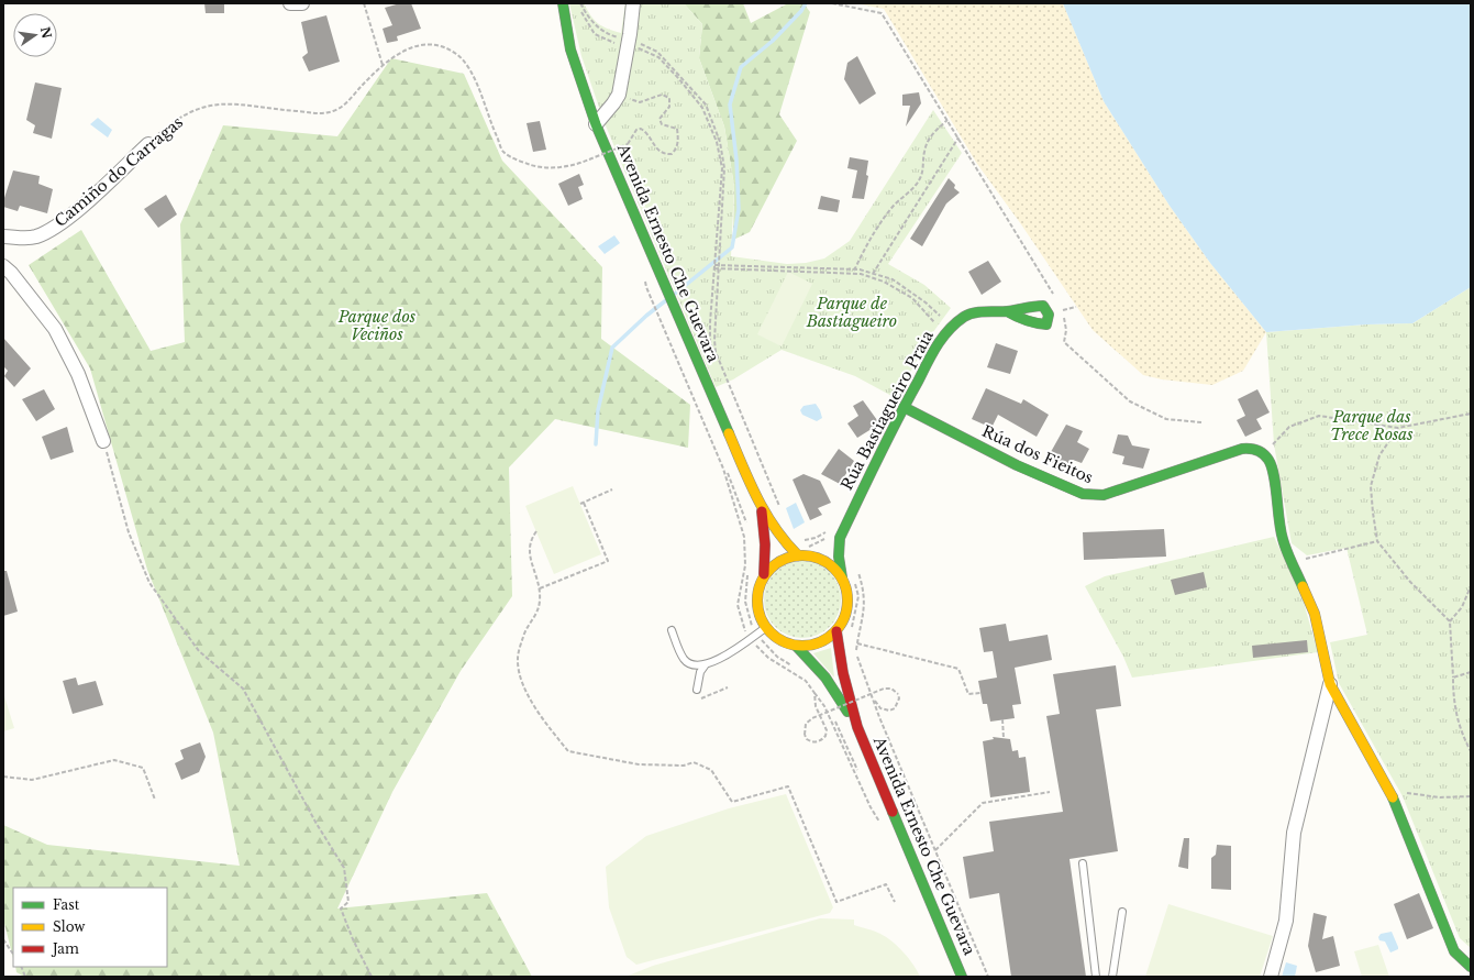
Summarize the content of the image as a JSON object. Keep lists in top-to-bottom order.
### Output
{
  "streets": {
    "main road": ["Avenida Ernesto Che Guevara", "Rúa Bastiagueiro Praia", "Rúa dos Fieitos"],
    "street": ["Camiño do Carragas"]
  },
  "crossings": [
    ["Rúa Bastiagueiro Praia", "Rúa dos Fieitos"]
  ],
  "parks": ["Parque de Bastiagueiro", "Parque dos Veciños", "Parque das Trece Rosas"],
  "legend": ["Fast", "Slow", "Jam"],
  "north": "right"
}
